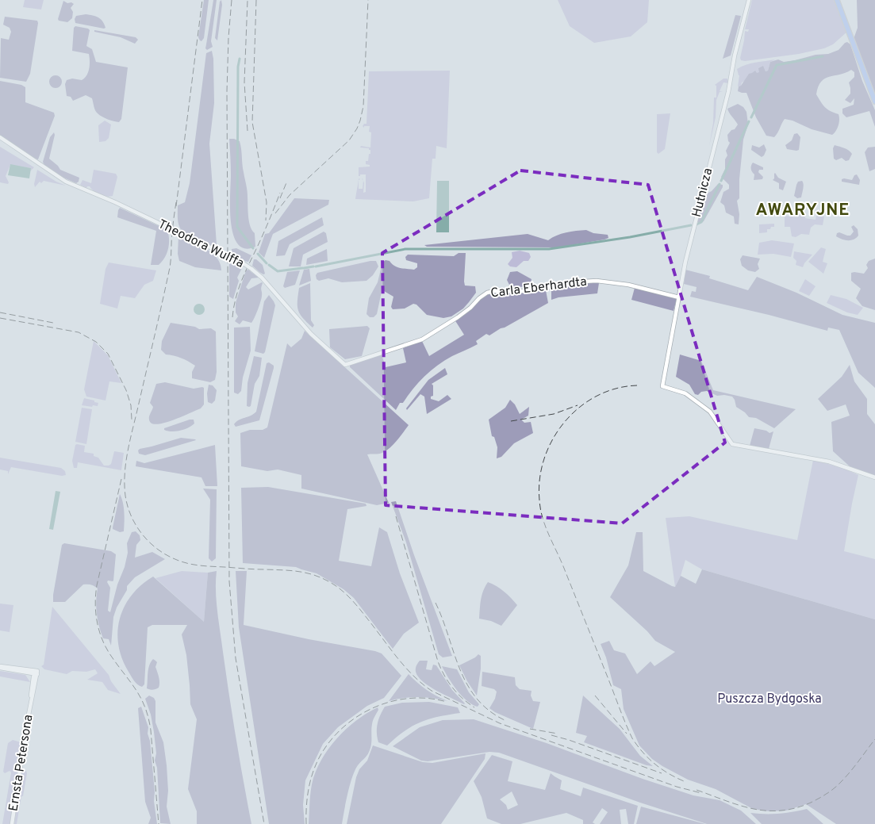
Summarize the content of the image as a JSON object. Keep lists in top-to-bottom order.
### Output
{
  "streets": {
    "street": [
      "Hutnicza",
      "Theodora Wulffa",
      "Carla Eberhardta",
      "Ernsta Petersona"
    ]
  },
  "crossings": [
    ["Hutnicza", "Carla Eberhardta"],
    ["Theodora Wulffa", "Carla Eberhardta"]
  ],
  "districts": ["AWARYJNE"],
  "parks": ["Puszcza Bydgoska"]
}
